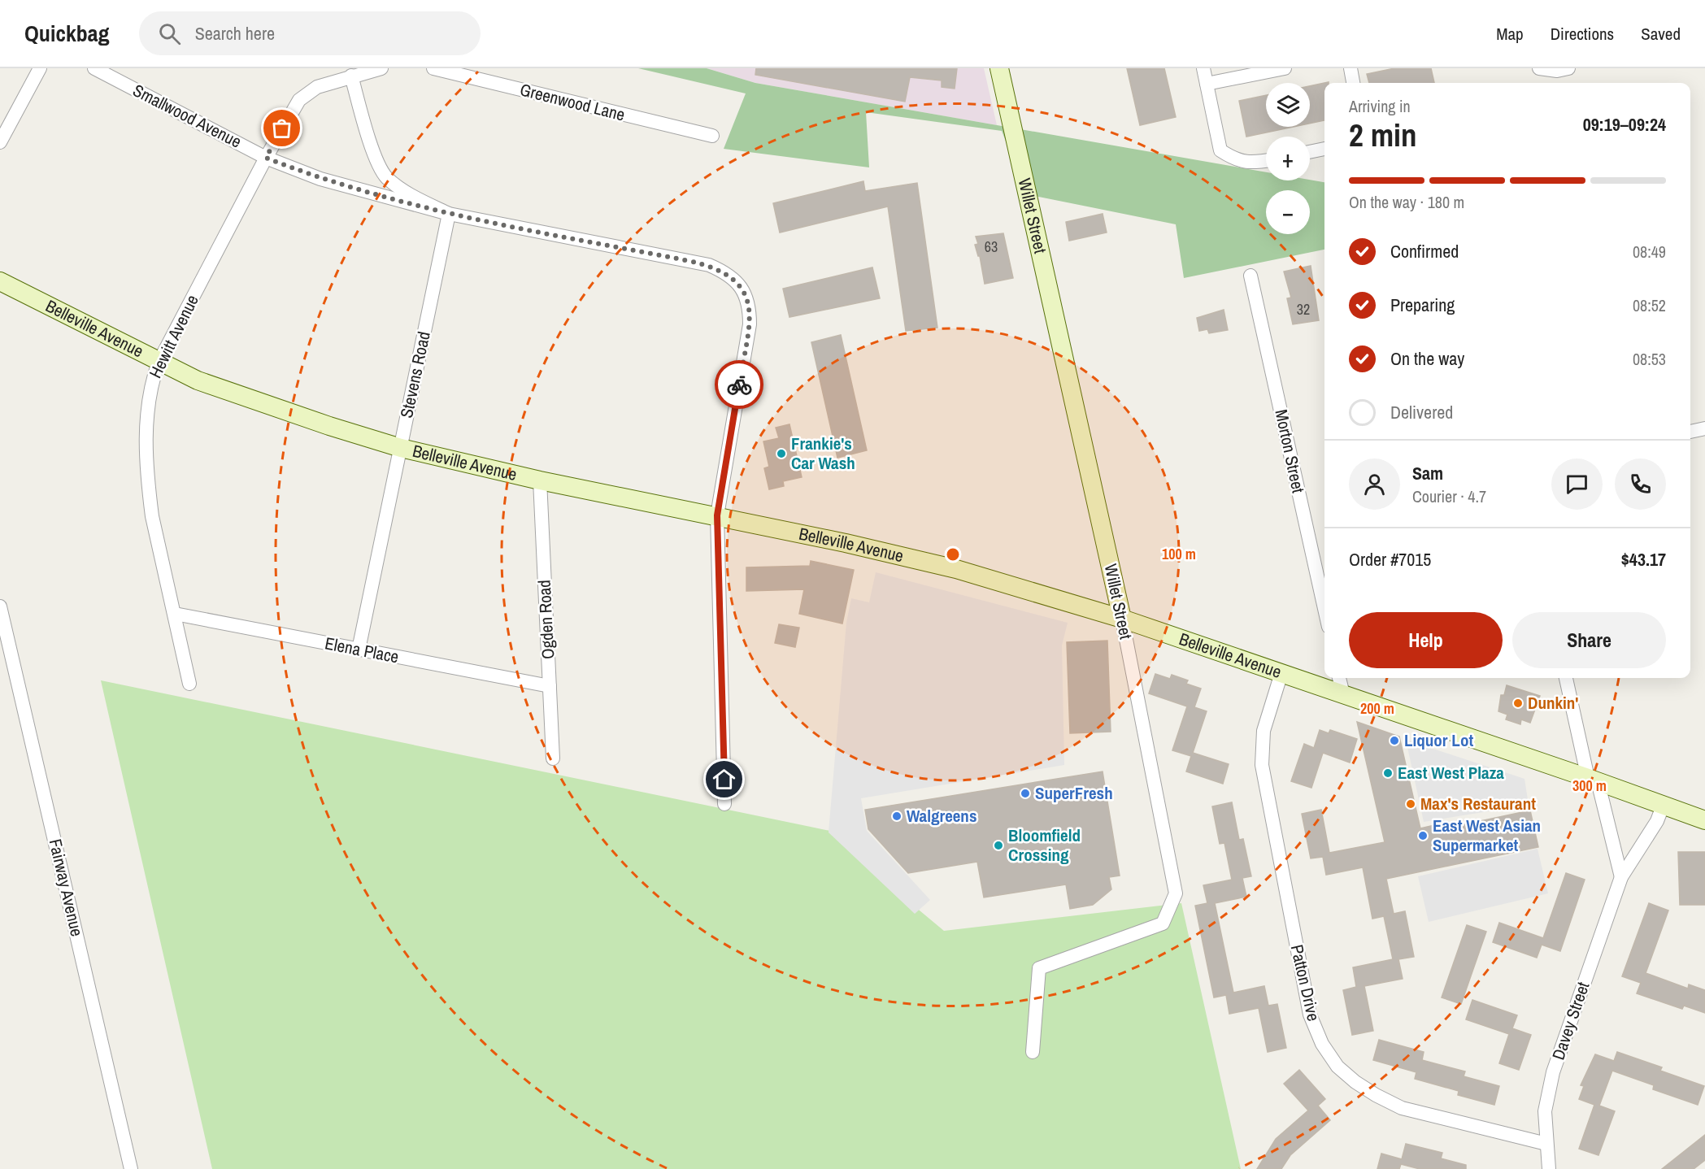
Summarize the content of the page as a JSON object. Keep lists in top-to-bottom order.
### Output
{
  "streets": {
    "main road": ["Willet Street", "Belleville Avenue"],
    "street": [
      "Greenwood Lane",
      "Smallwood Avenue",
      "Hewitt Avenue",
      "Stevens Road",
      "Morton Street",
      "Ogden Road",
      "Elena Place",
      "Fairway Avenue",
      "Patton Drive",
      "Davey Street"
    ]
  },
  "crossings": [
    ["Smallwood Avenue", "Belleville Avenue"],
    ["Smallwood Avenue", "Hewitt Avenue"],
    ["Smallwood Avenue", "Stevens Road"],
    ["Willet Street", "Belleville Avenue"],
    ["Belleville Avenue", "Hewitt Avenue"],
    ["Belleville Avenue", "Stevens Road"],
    ["Belleville Avenue", "Ogden Road"],
    ["Belleville Avenue", "Patton Drive"],
    ["Belleville Avenue", "Davey Street"],
    ["Hewitt Avenue", "Elena Place"],
    ["Stevens Road", "Elena Place"],
    ["Ogden Road", "Elena Place"],
    ["Patton Drive", "Davey Street"]
  ],
  "places": [
    "Frankie's Car Wash",
    "Dunkin'",
    "Liquor Lot",
    "East West Plaza",
    "SuperFresh",
    "Max's Restaurant",
    "Walgreens",
    "East West Asian Supermarket",
    "Bloomfield Crossing"
  ],
  "house_numbers": ["63", "32"],
  "page": {
    "header": "Quickbag",
    "search": "Search here",
    "nav": ["Map", "Directions", "Saved"],
    "map_buttons": ["+", "−"],
    "heading": ["2 min", "Arriving in", "09:19–09:24"],
    "panel": [
      "Sam",
      "Courier · 4.7",
      "Order #7015",
      "$43.17"
    ],
    "bar": "On the way · 180 m",
    "list": [
      ["Confirmed", "08:49"],
      ["Preparing", "08:52"],
      ["On the way", "08:53"],
      "Delivered"
    ],
    "buttons": ["Help", "Share"]
  },
  "rings": ["100 m", "200 m", "300 m"]
}
